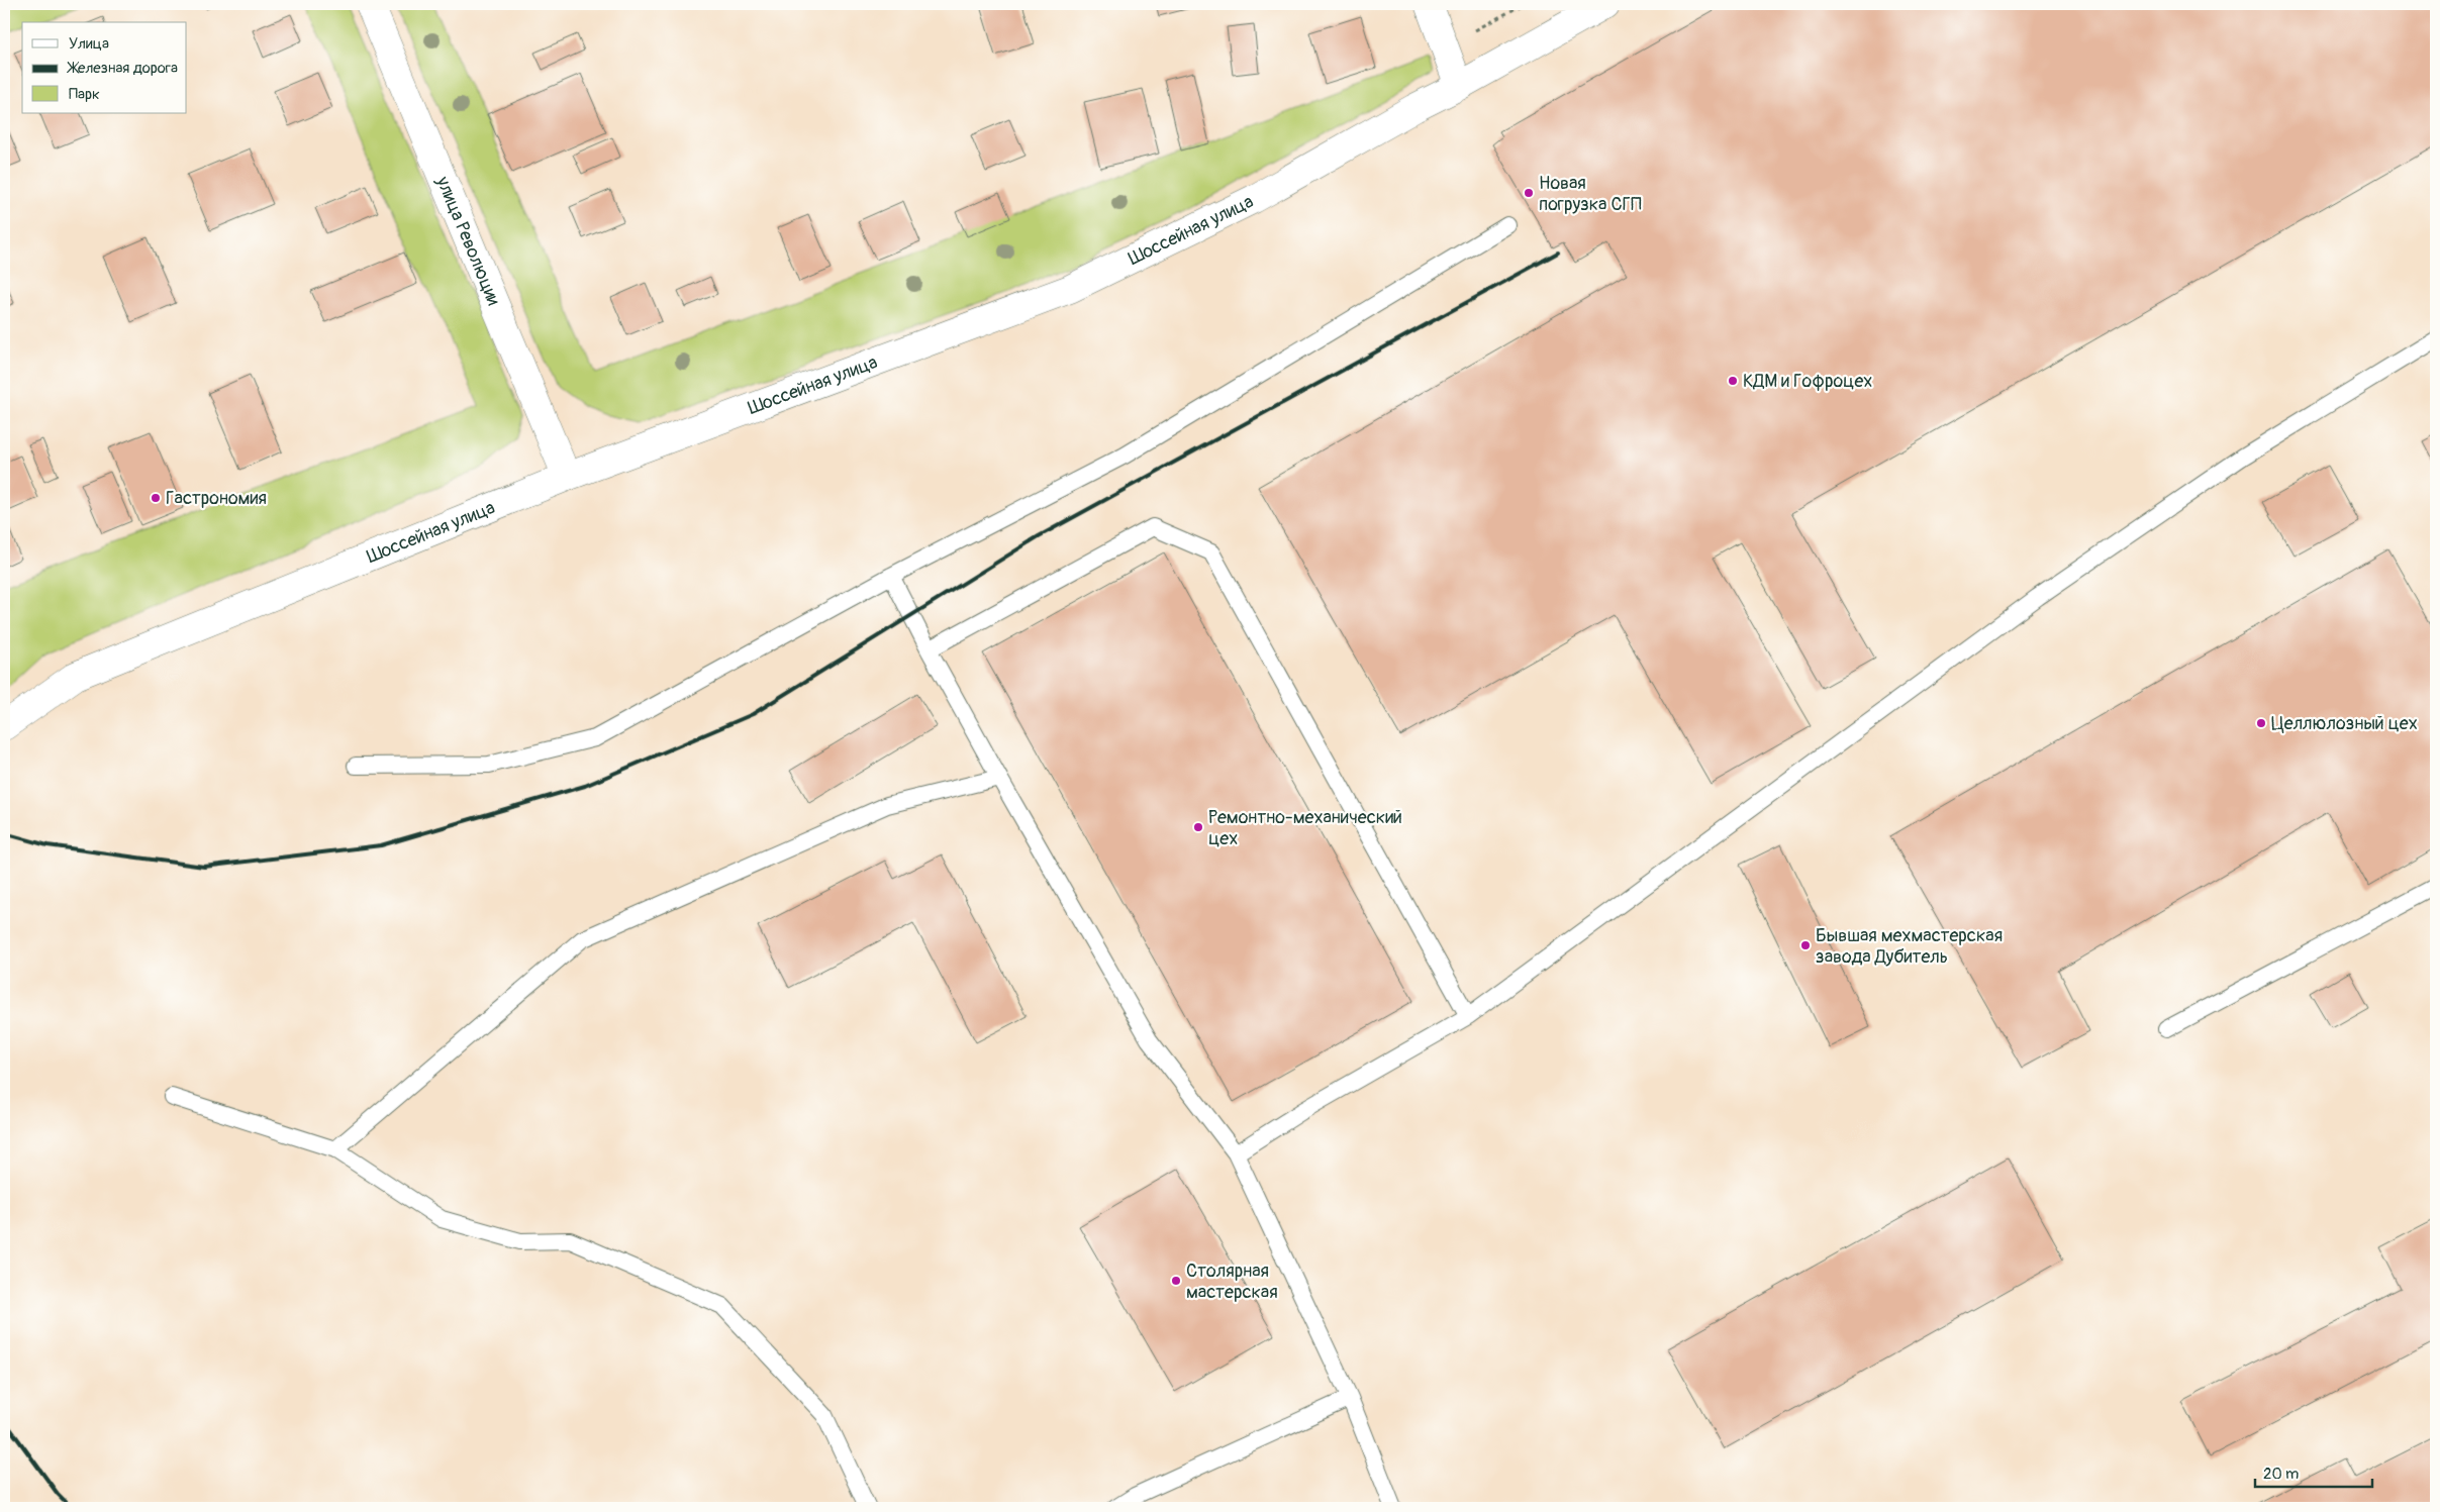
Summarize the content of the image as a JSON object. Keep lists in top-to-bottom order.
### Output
{
  "streets": {
    "street": ["Шоссейная улица", "улица Революции"]
  },
  "crossings": [
    ["Шоссейная улица", "улица Революции"]
  ],
  "places": [
    "Новая погрузка СГП",
    "КДМ и Гофроцех",
    "Гастрономия",
    "Целлюлозный цех",
    "Ремонтно-механический цех",
    "Бывшая мехмастерская завода Дубитель",
    "Столярная мастерская"
  ],
  "legend": ["Улица", "Железная дорога", "Парк"],
  "scale_bar": "20 m"
}
